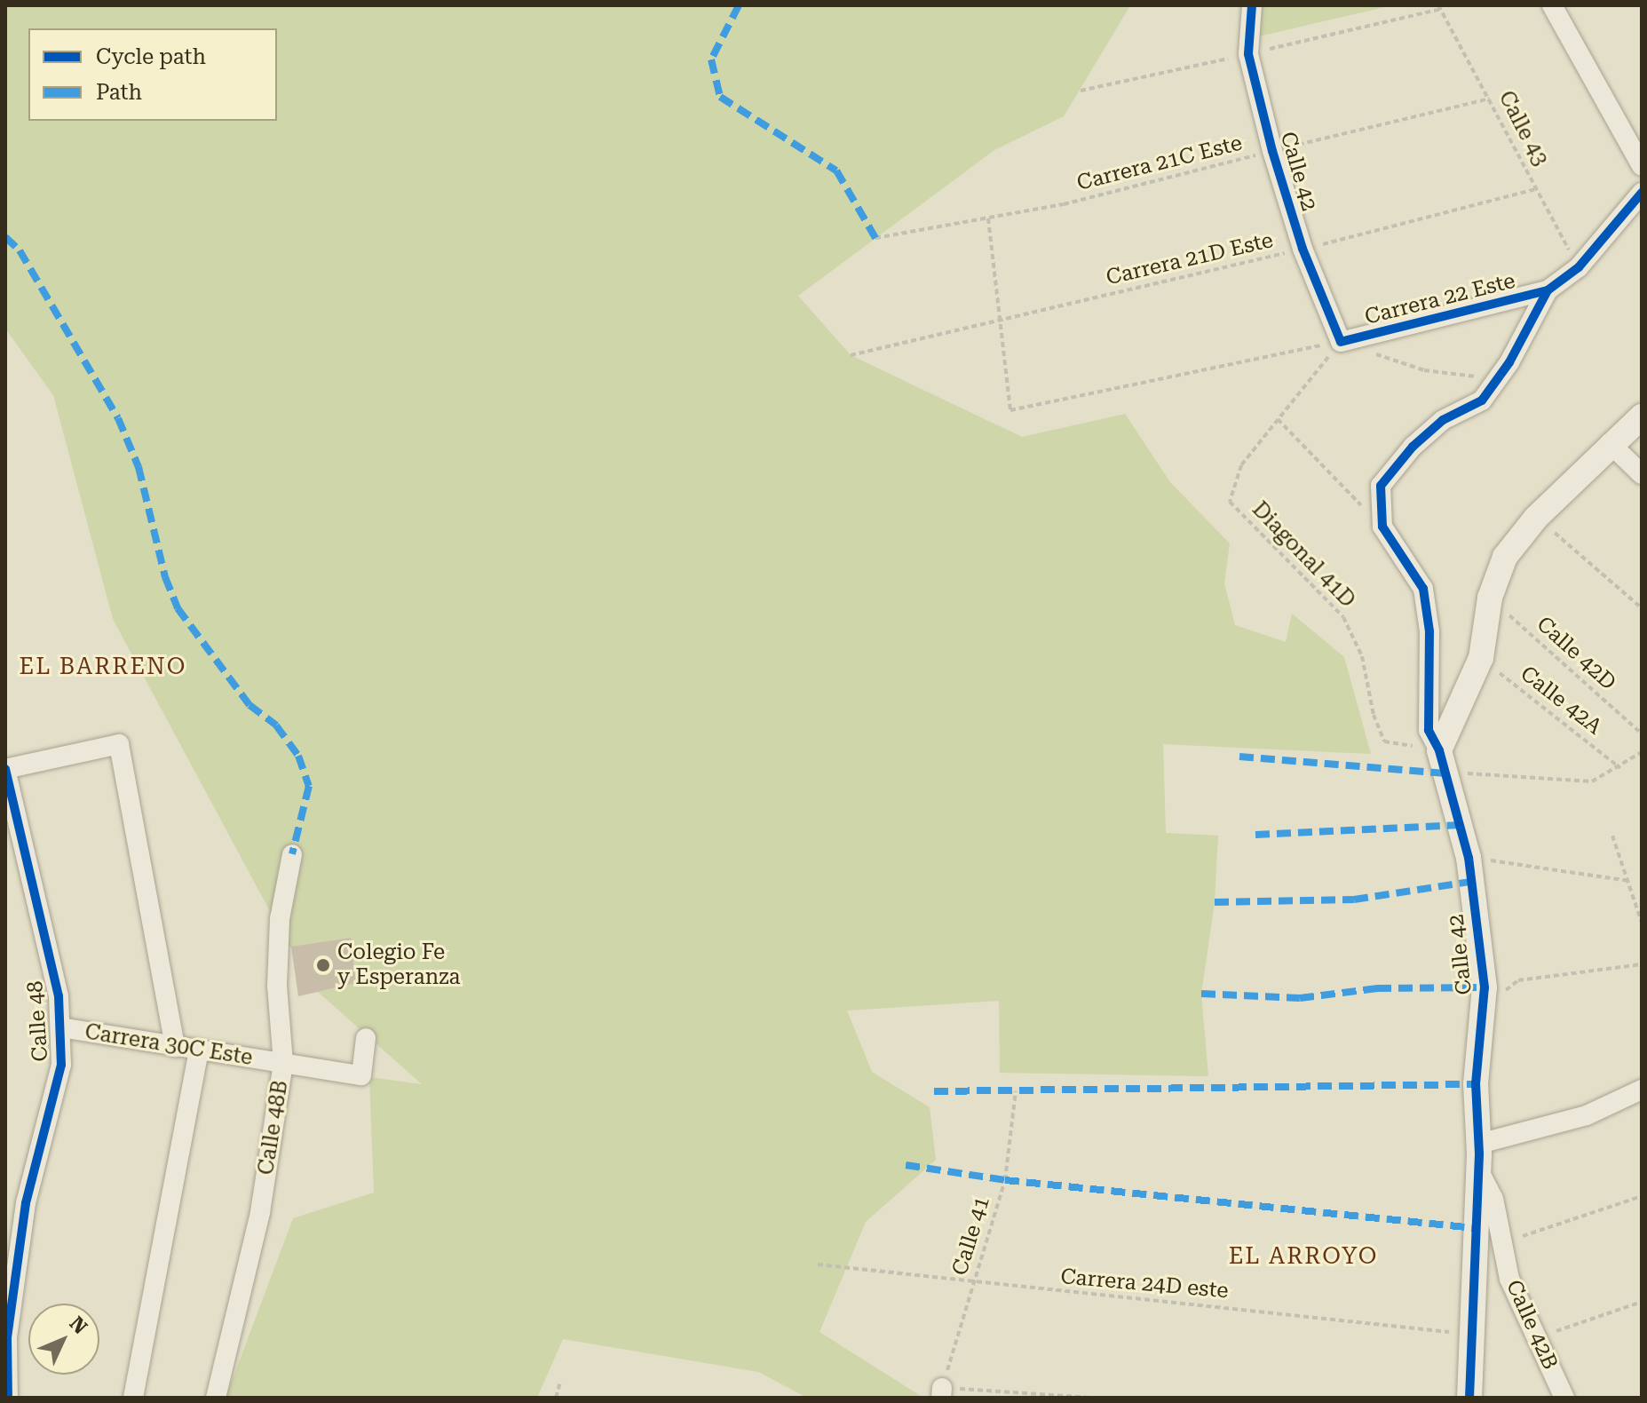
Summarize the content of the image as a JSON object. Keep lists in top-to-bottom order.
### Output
{
  "streets": {
    "street": [
      "Calle 42",
      "Carrera 22 Este",
      "Calle 48",
      "Carrera 30C Este",
      "Calle 48B",
      "Calle 42B"
    ],
    "path": [
      "Calle 43",
      "Carrera 21C Este",
      "Carrera 21D Este",
      "Diagonal 41D",
      "Calle 42D",
      "Calle 42A",
      "Calle 41",
      "Carrera 24D este"
    ]
  },
  "crossings": [
    ["Calle 43", "Carrera 21C Este"],
    ["Calle 43", "Carrera 21D Este"],
    ["Carrera 21C Este", "Calle 42"],
    ["Calle 42", "Carrera 21D Este"],
    ["Calle 42", "Carrera 22 Este"],
    ["Calle 42", "Diagonal 41D"],
    ["Calle 42", "Carrera 24D este"],
    ["Calle 42", "Calle 42B"],
    ["Carrera 21D Este", "Carrera 22 Este"],
    ["Calle 48", "Carrera 30C Este"],
    ["Carrera 30C Este", "Calle 48B"],
    ["Calle 41", "Carrera 24D este"]
  ],
  "districts": ["EL BARRENO", "EL ARROYO"],
  "places": ["Colegio Fe y Esperanza"],
  "legend": ["Cycle path", "Path"],
  "north": "top right"
}
